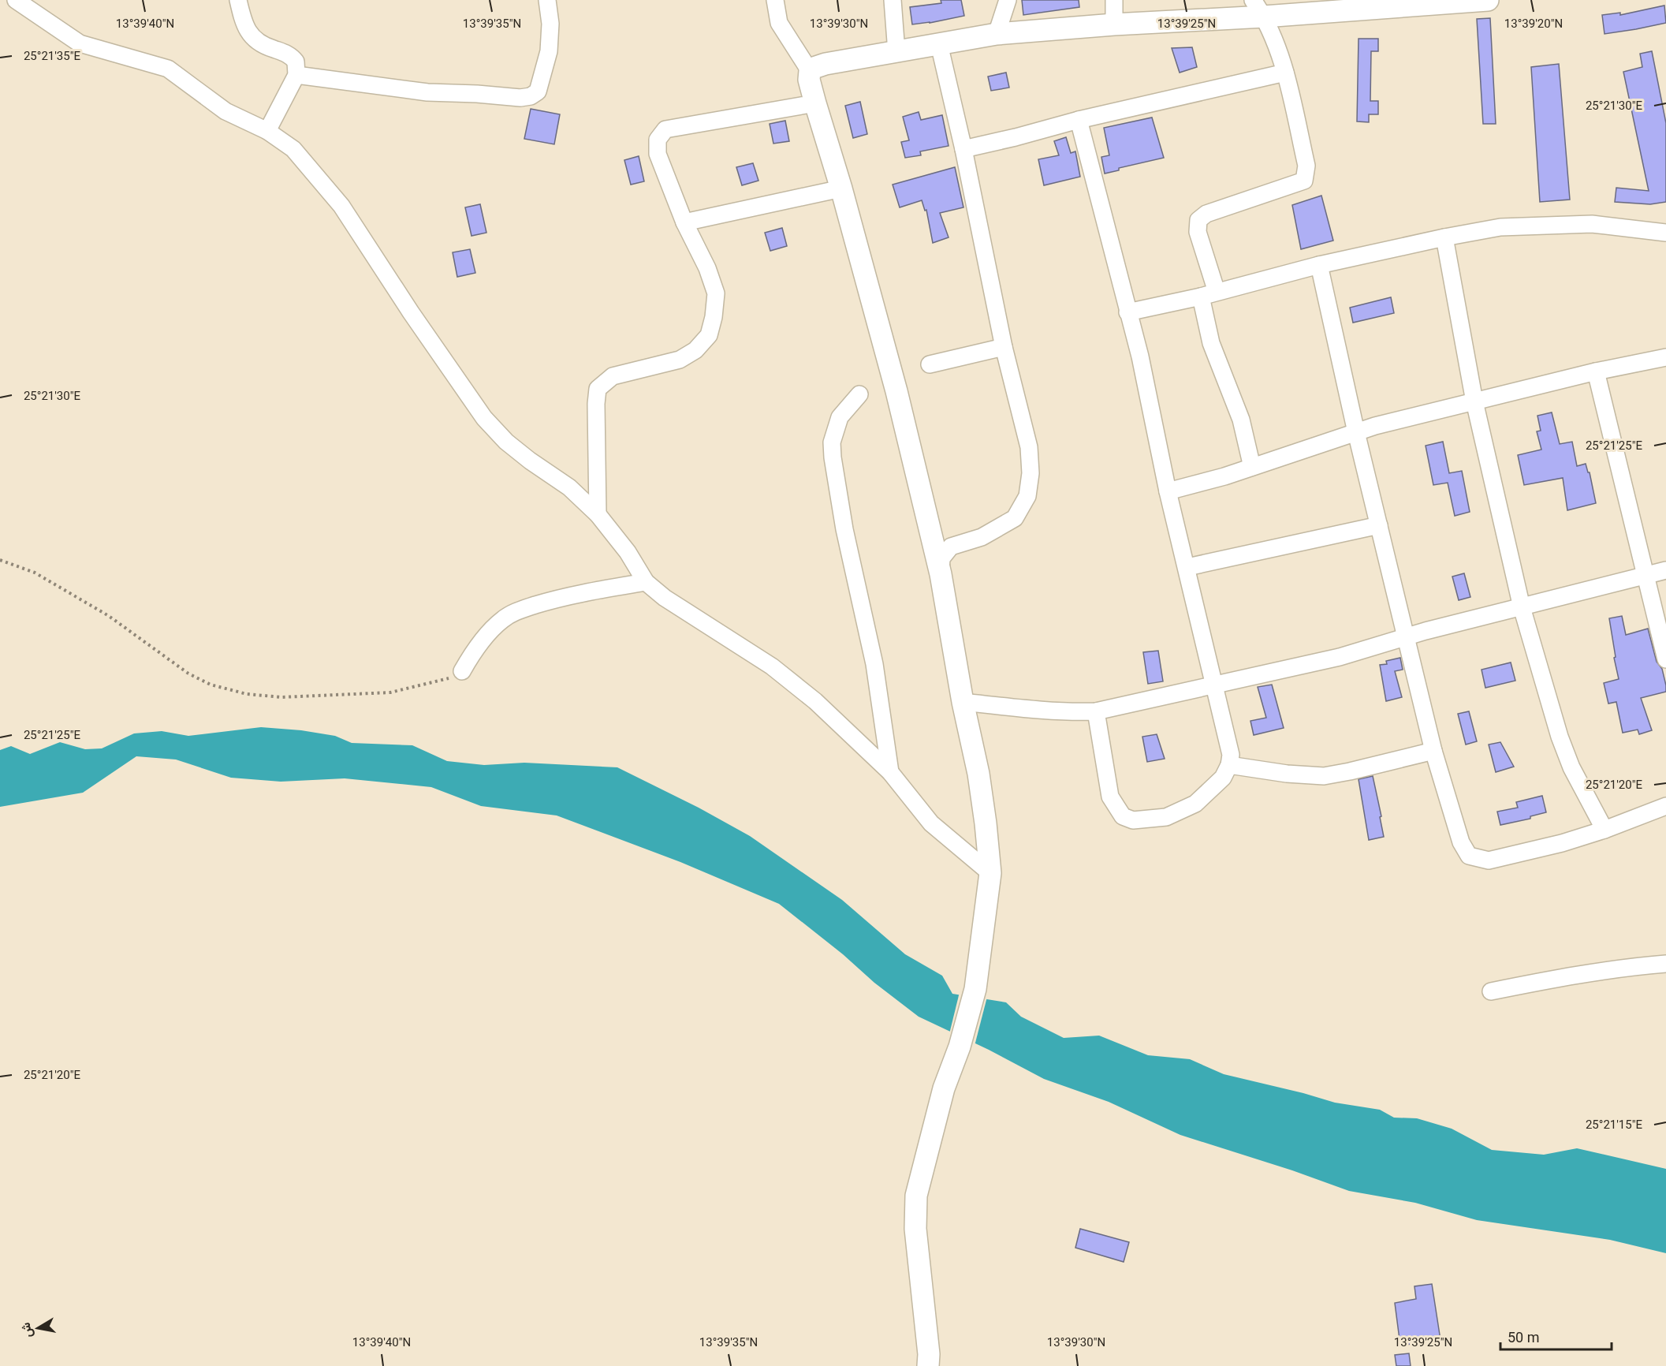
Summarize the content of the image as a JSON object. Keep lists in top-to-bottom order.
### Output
{
  "scale_bar": "50 m",
  "north": "left",
  "coordinates": [
    "13°39'40\"N",
    "13°39'35\"N",
    "13°39'30\"N",
    "13°39'25\"N",
    "13°39'20\"N",
    "25°21'35\"E",
    "25°21'30\"E",
    "25°21'25\"E",
    "25°21'20\"E",
    "25°21'15\"E"
  ]
}
